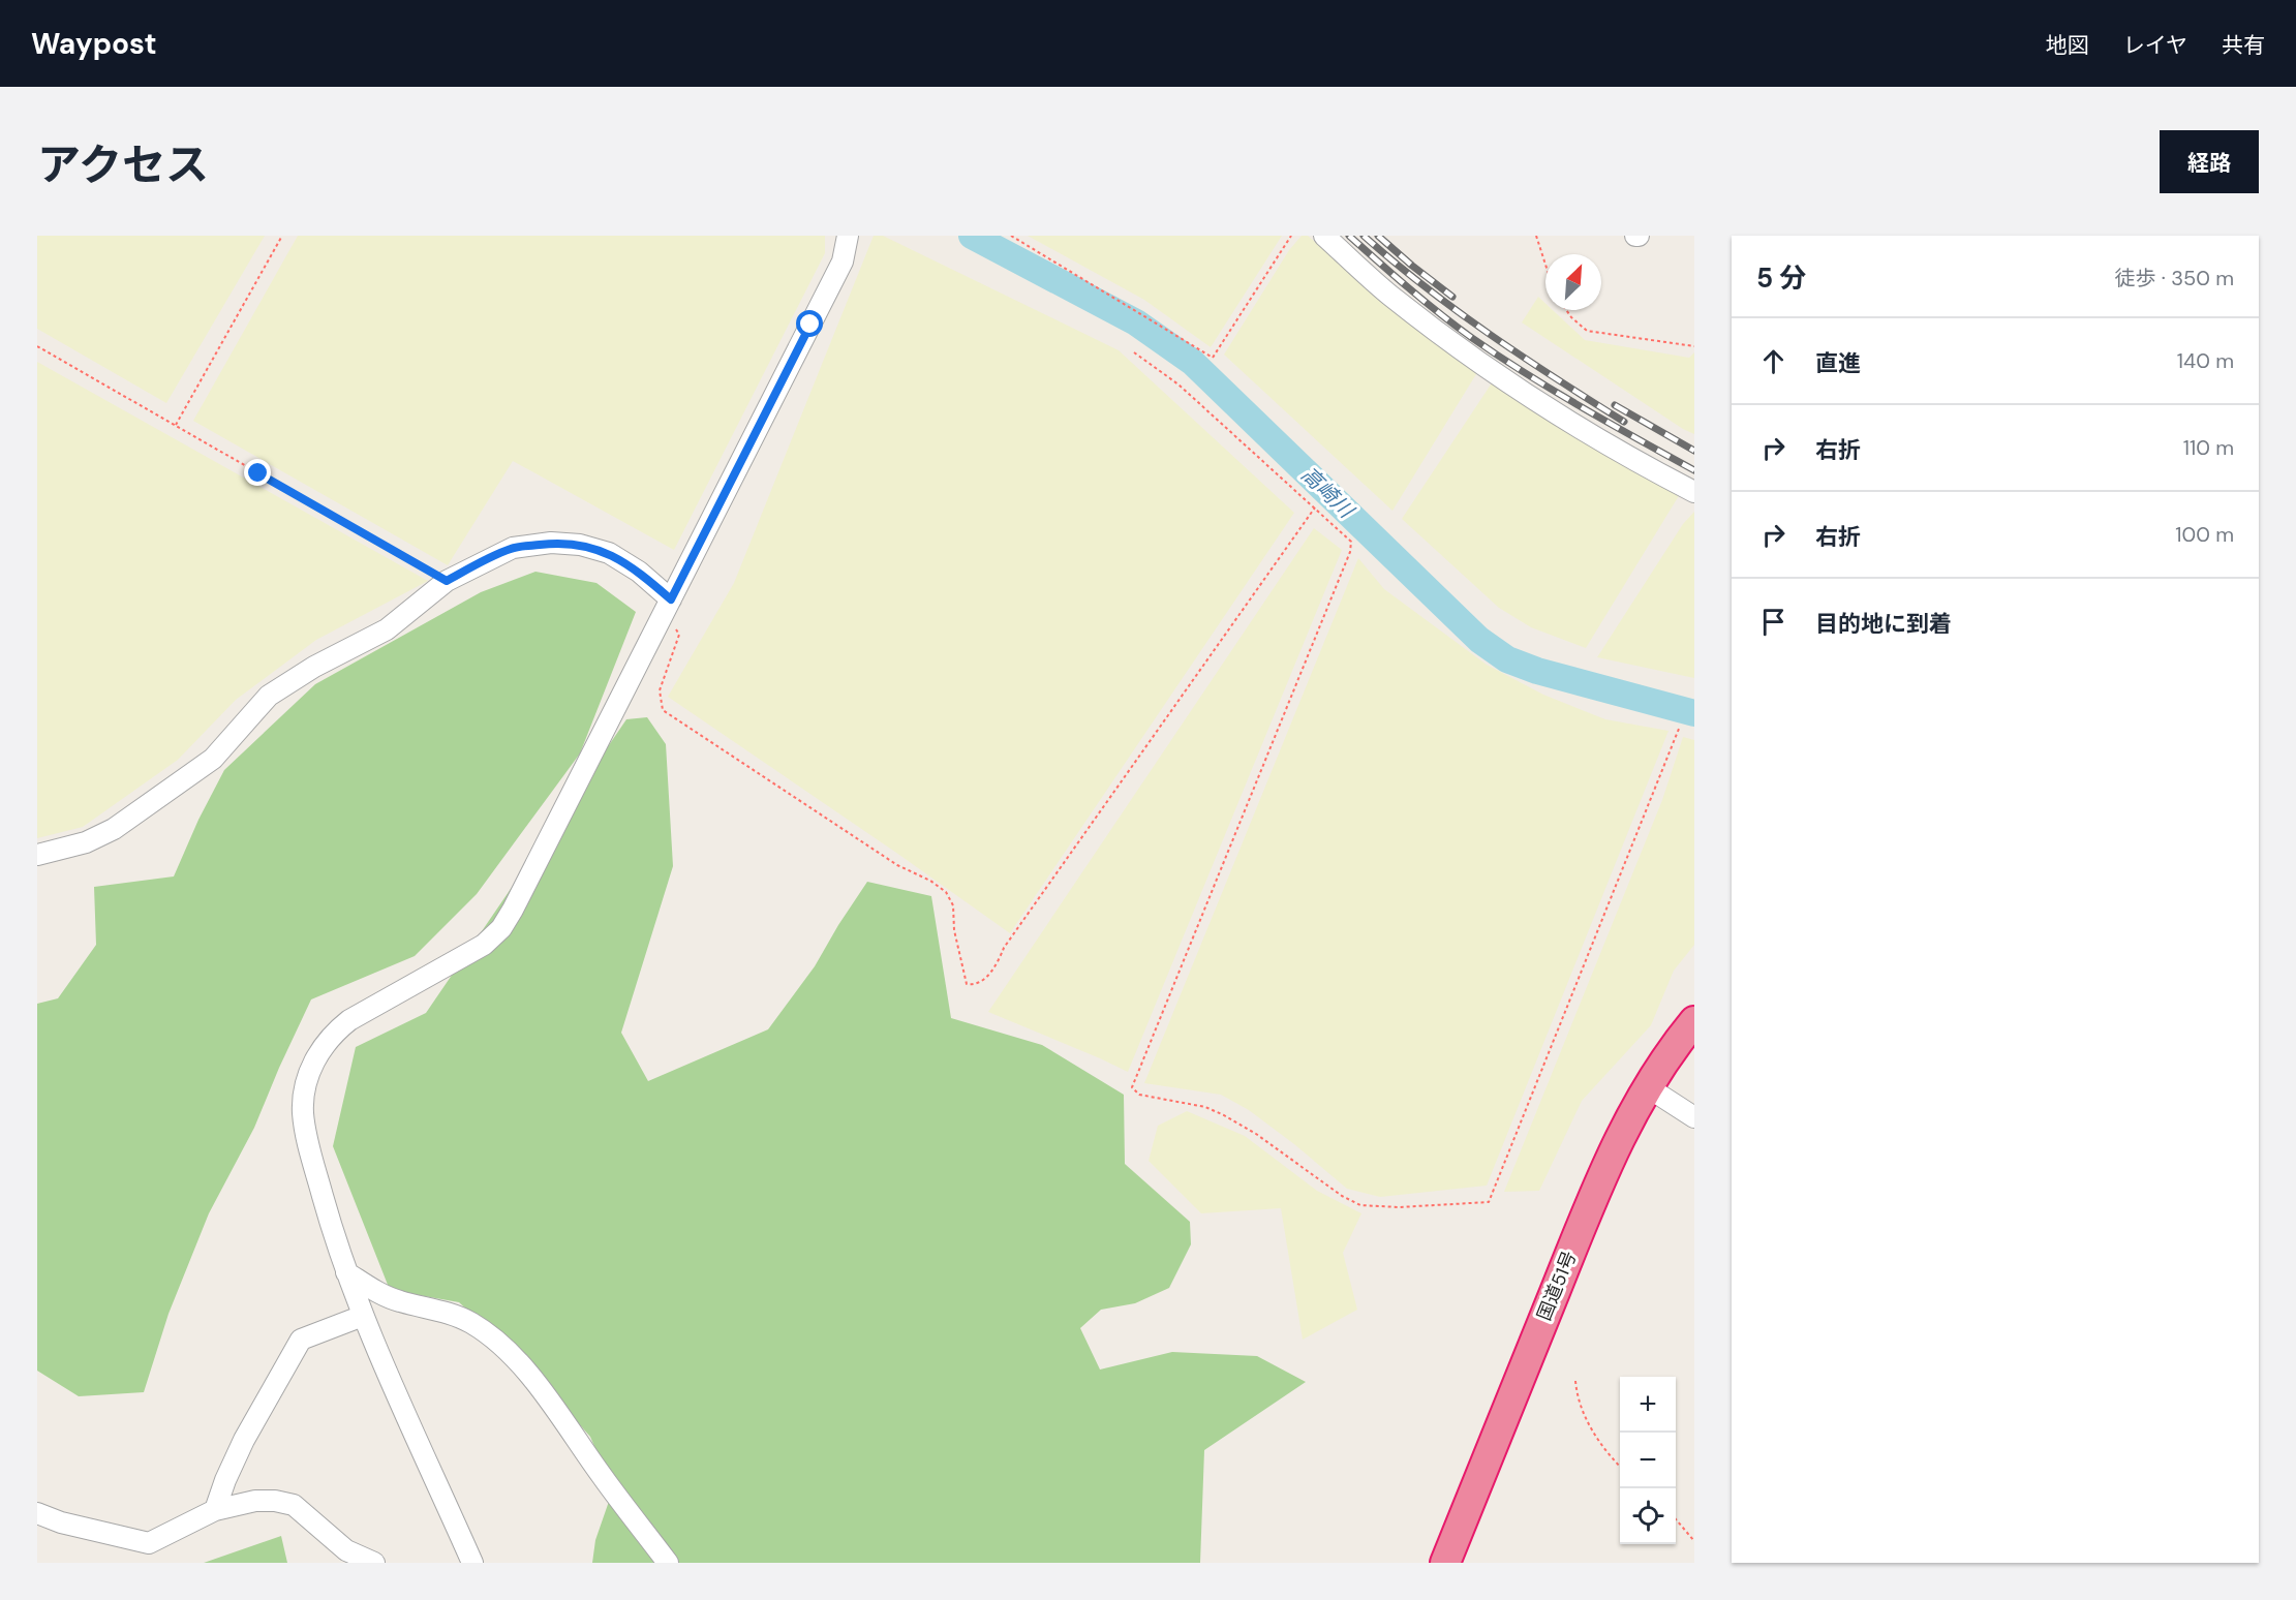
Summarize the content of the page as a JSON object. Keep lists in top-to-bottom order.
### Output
{
  "streets": {
    "highway": ["国道51号"]
  },
  "water": ["高崎川"],
  "north": "top right",
  "page": {
    "header": "Waypost",
    "nav": ["地図", "レイヤ", "共有"],
    "title": "アクセス",
    "buttons": "経路",
    "heading": ["5 分", "徒歩 · 350 m"],
    "list": [
      ["直進", "140 m"],
      ["右折", "110 m"],
      ["右折", "100 m"],
      "目的地に到着"
    ],
    "map_buttons": ["+", "−"]
  }
}
